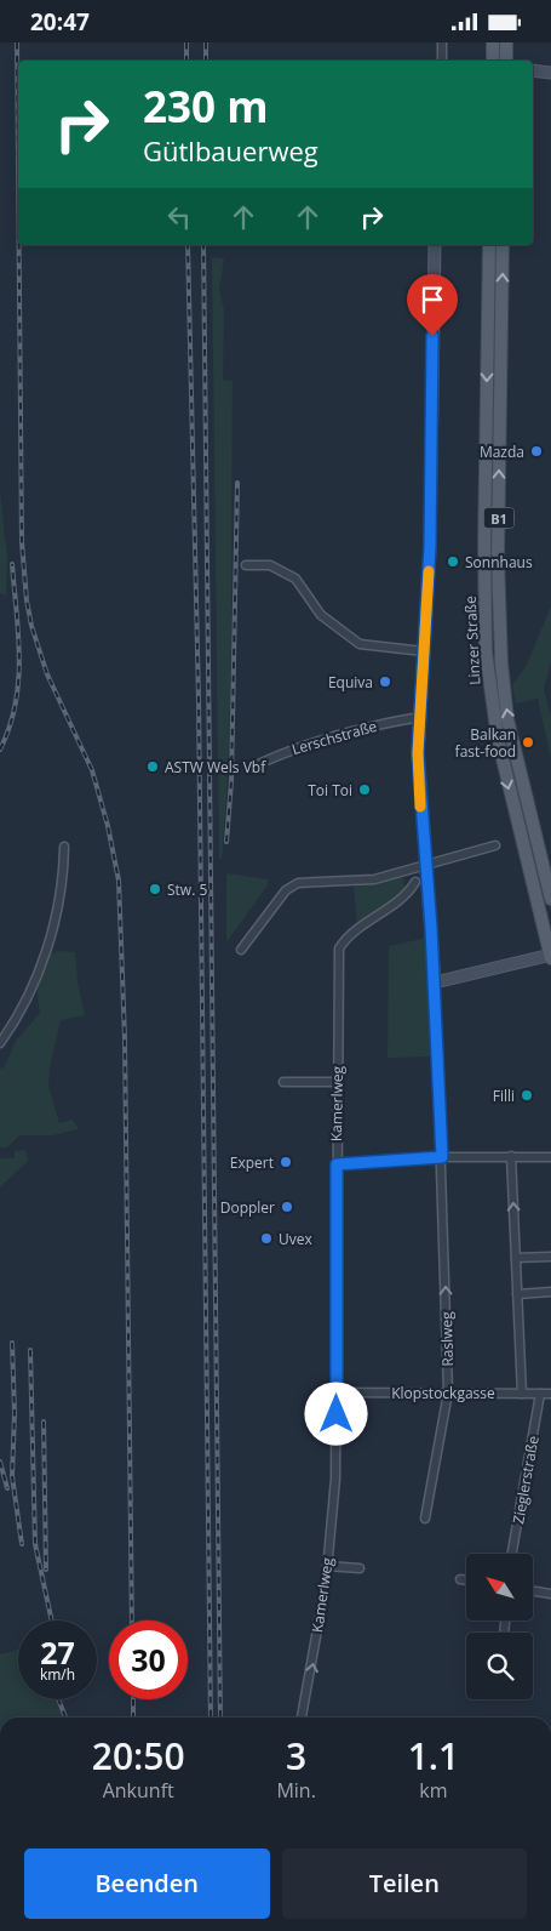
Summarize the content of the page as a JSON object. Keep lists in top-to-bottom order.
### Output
{
  "streets": {
    "main road": ["B1", "Linzer Straße"],
    "street": [
      "Lerschstraße",
      "Kamerlweg",
      "Raslweg",
      "Klopstockgasse",
      "Zieglerstraße"
    ]
  },
  "crossings": [
    ["Kamerlweg", "Klopstockgasse"],
    ["Raslweg", "Klopstockgasse"],
    ["Klopstockgasse", "Zieglerstraße"]
  ],
  "one_way": ["Raslweg"],
  "places": [
    "Mazda",
    "Sonnhaus",
    "Equiva",
    "Balkan fast-food",
    "ASTW Wels Vbf",
    "Toi Toi",
    "Stw. 5",
    "Filli",
    "Expert",
    "Doppler",
    "Uvex"
  ],
  "north": "top left",
  "page": {
    "status": "20:47",
    "turn": ["230 m", "Gütlbauerweg"],
    "speed": "27 km/h",
    "limit": "30",
    "eta": [
      "20:50",
      "Ankunft",
      "3",
      "Min.",
      "1.1",
      "km"
    ],
    "buttons": ["Beenden", "Teilen"]
  }
}
